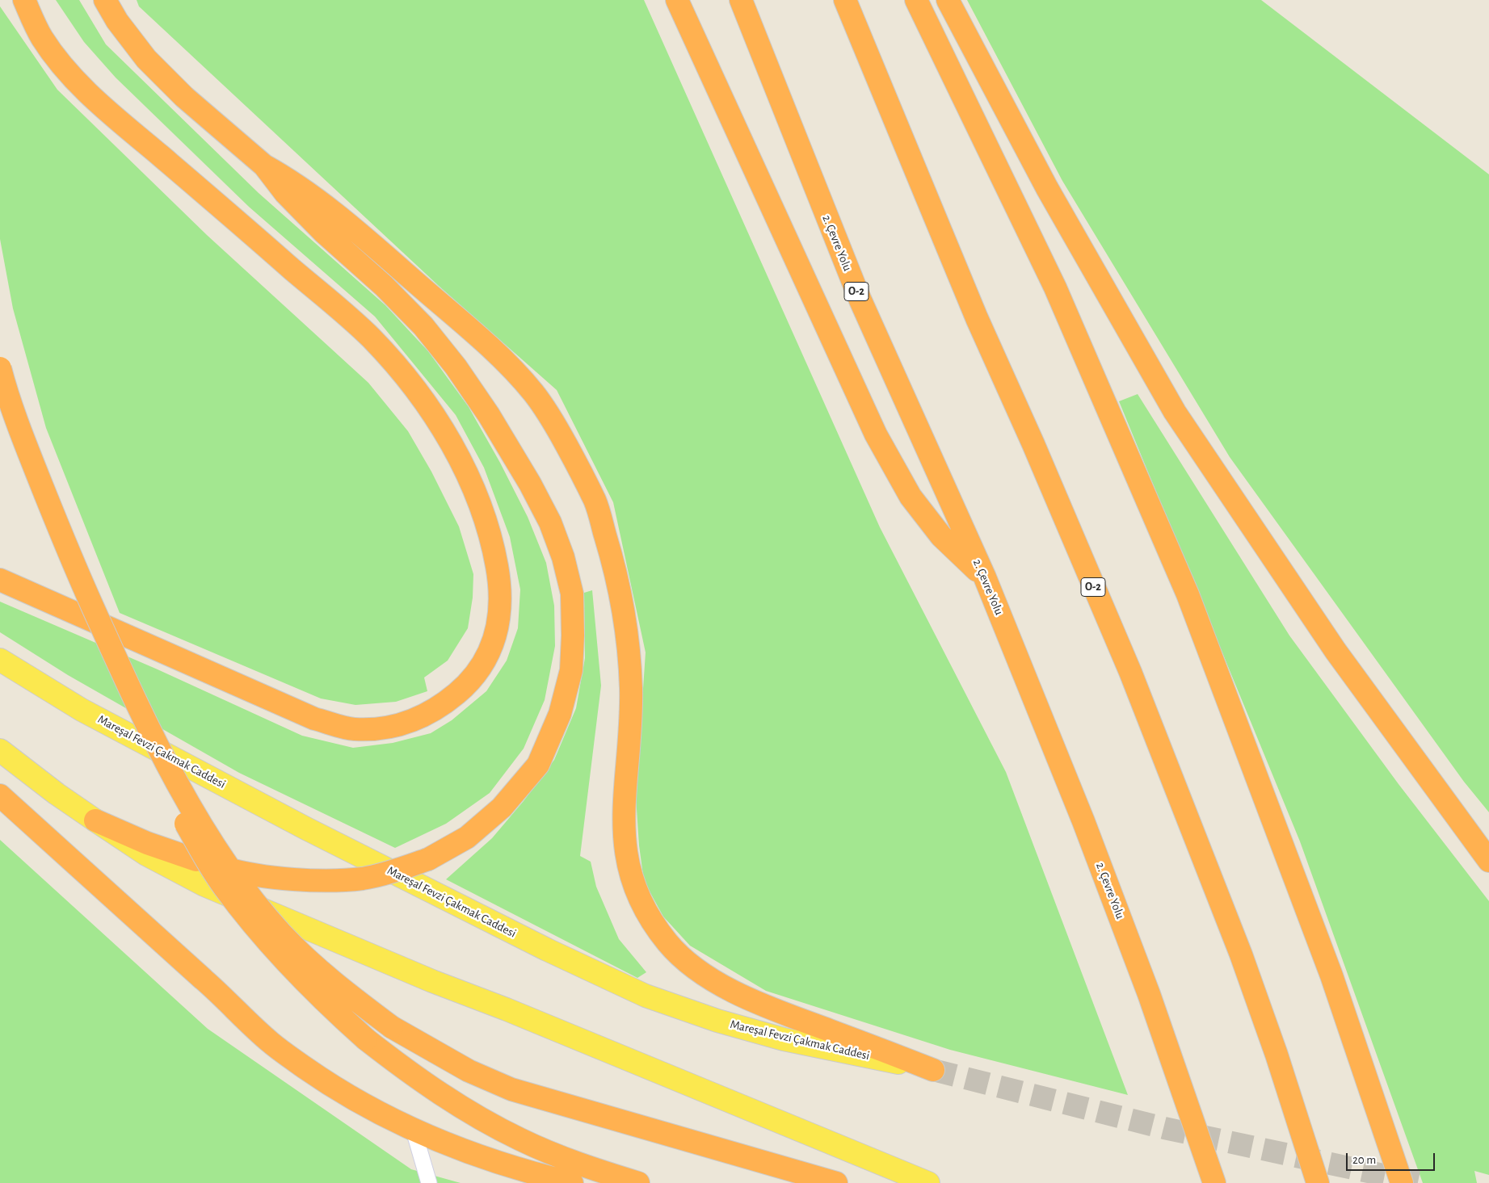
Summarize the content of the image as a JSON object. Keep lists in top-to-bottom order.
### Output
{
  "streets": {
    "highway": ["2. Çevre Yolu", "O-2"],
    "main road": ["Mareşal Fevzi Çakmak Caddesi"]
  },
  "scale_bar": "20 m"
}
